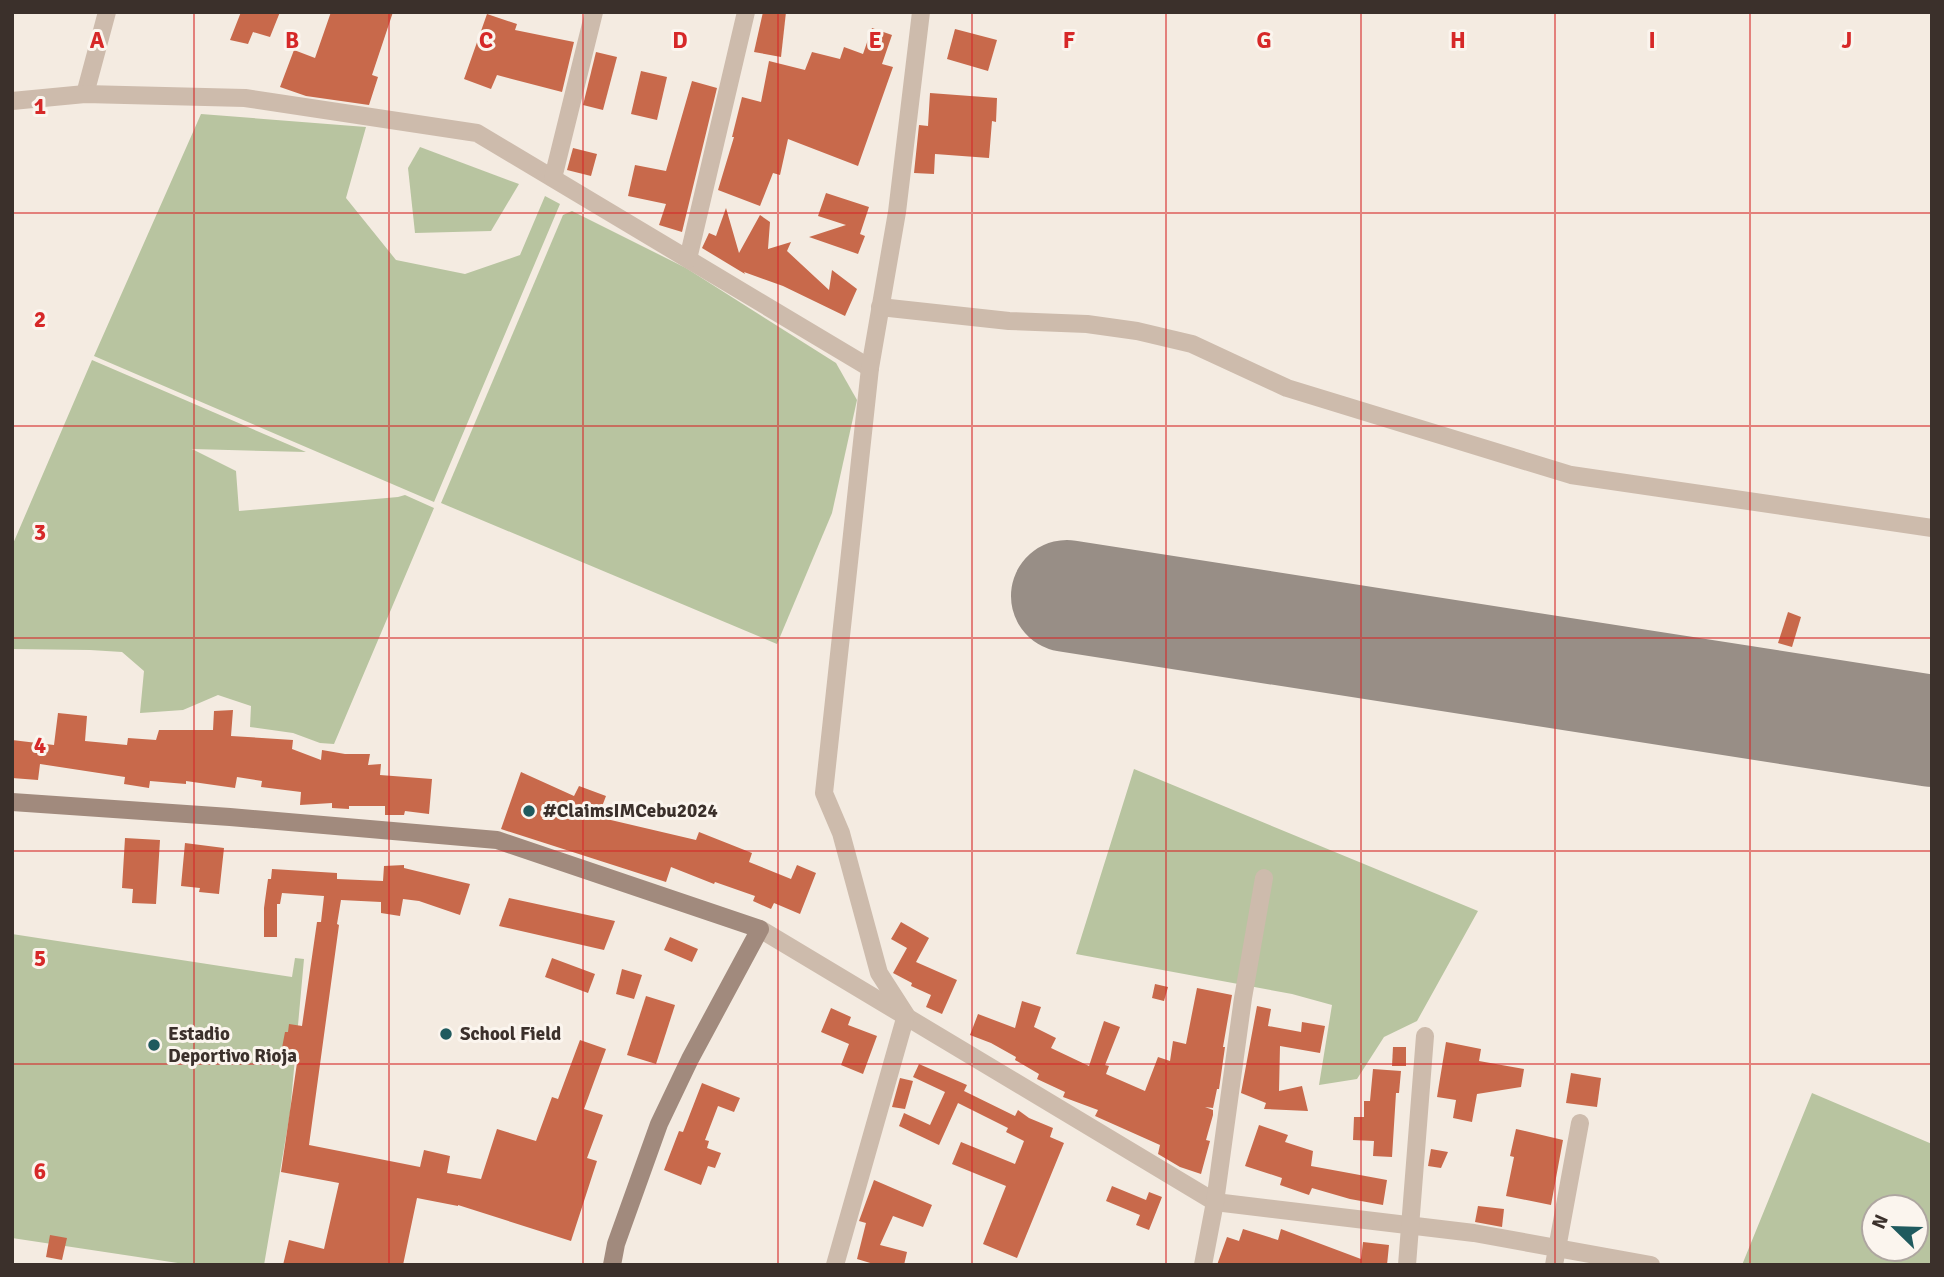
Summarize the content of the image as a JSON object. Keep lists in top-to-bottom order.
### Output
{
  "places": ["#ClaimsIMCebu2024", "School Field", "Estadio Deportivo Rioja"],
  "north": "top left",
  "grid": {
    "columns": [
      "A",
      "B",
      "C",
      "D",
      "E",
      "F",
      "G",
      "H",
      "I",
      "J"
    ],
    "rows": [
      "1",
      "2",
      "3",
      "4",
      "5",
      "6"
    ]
  }
}
